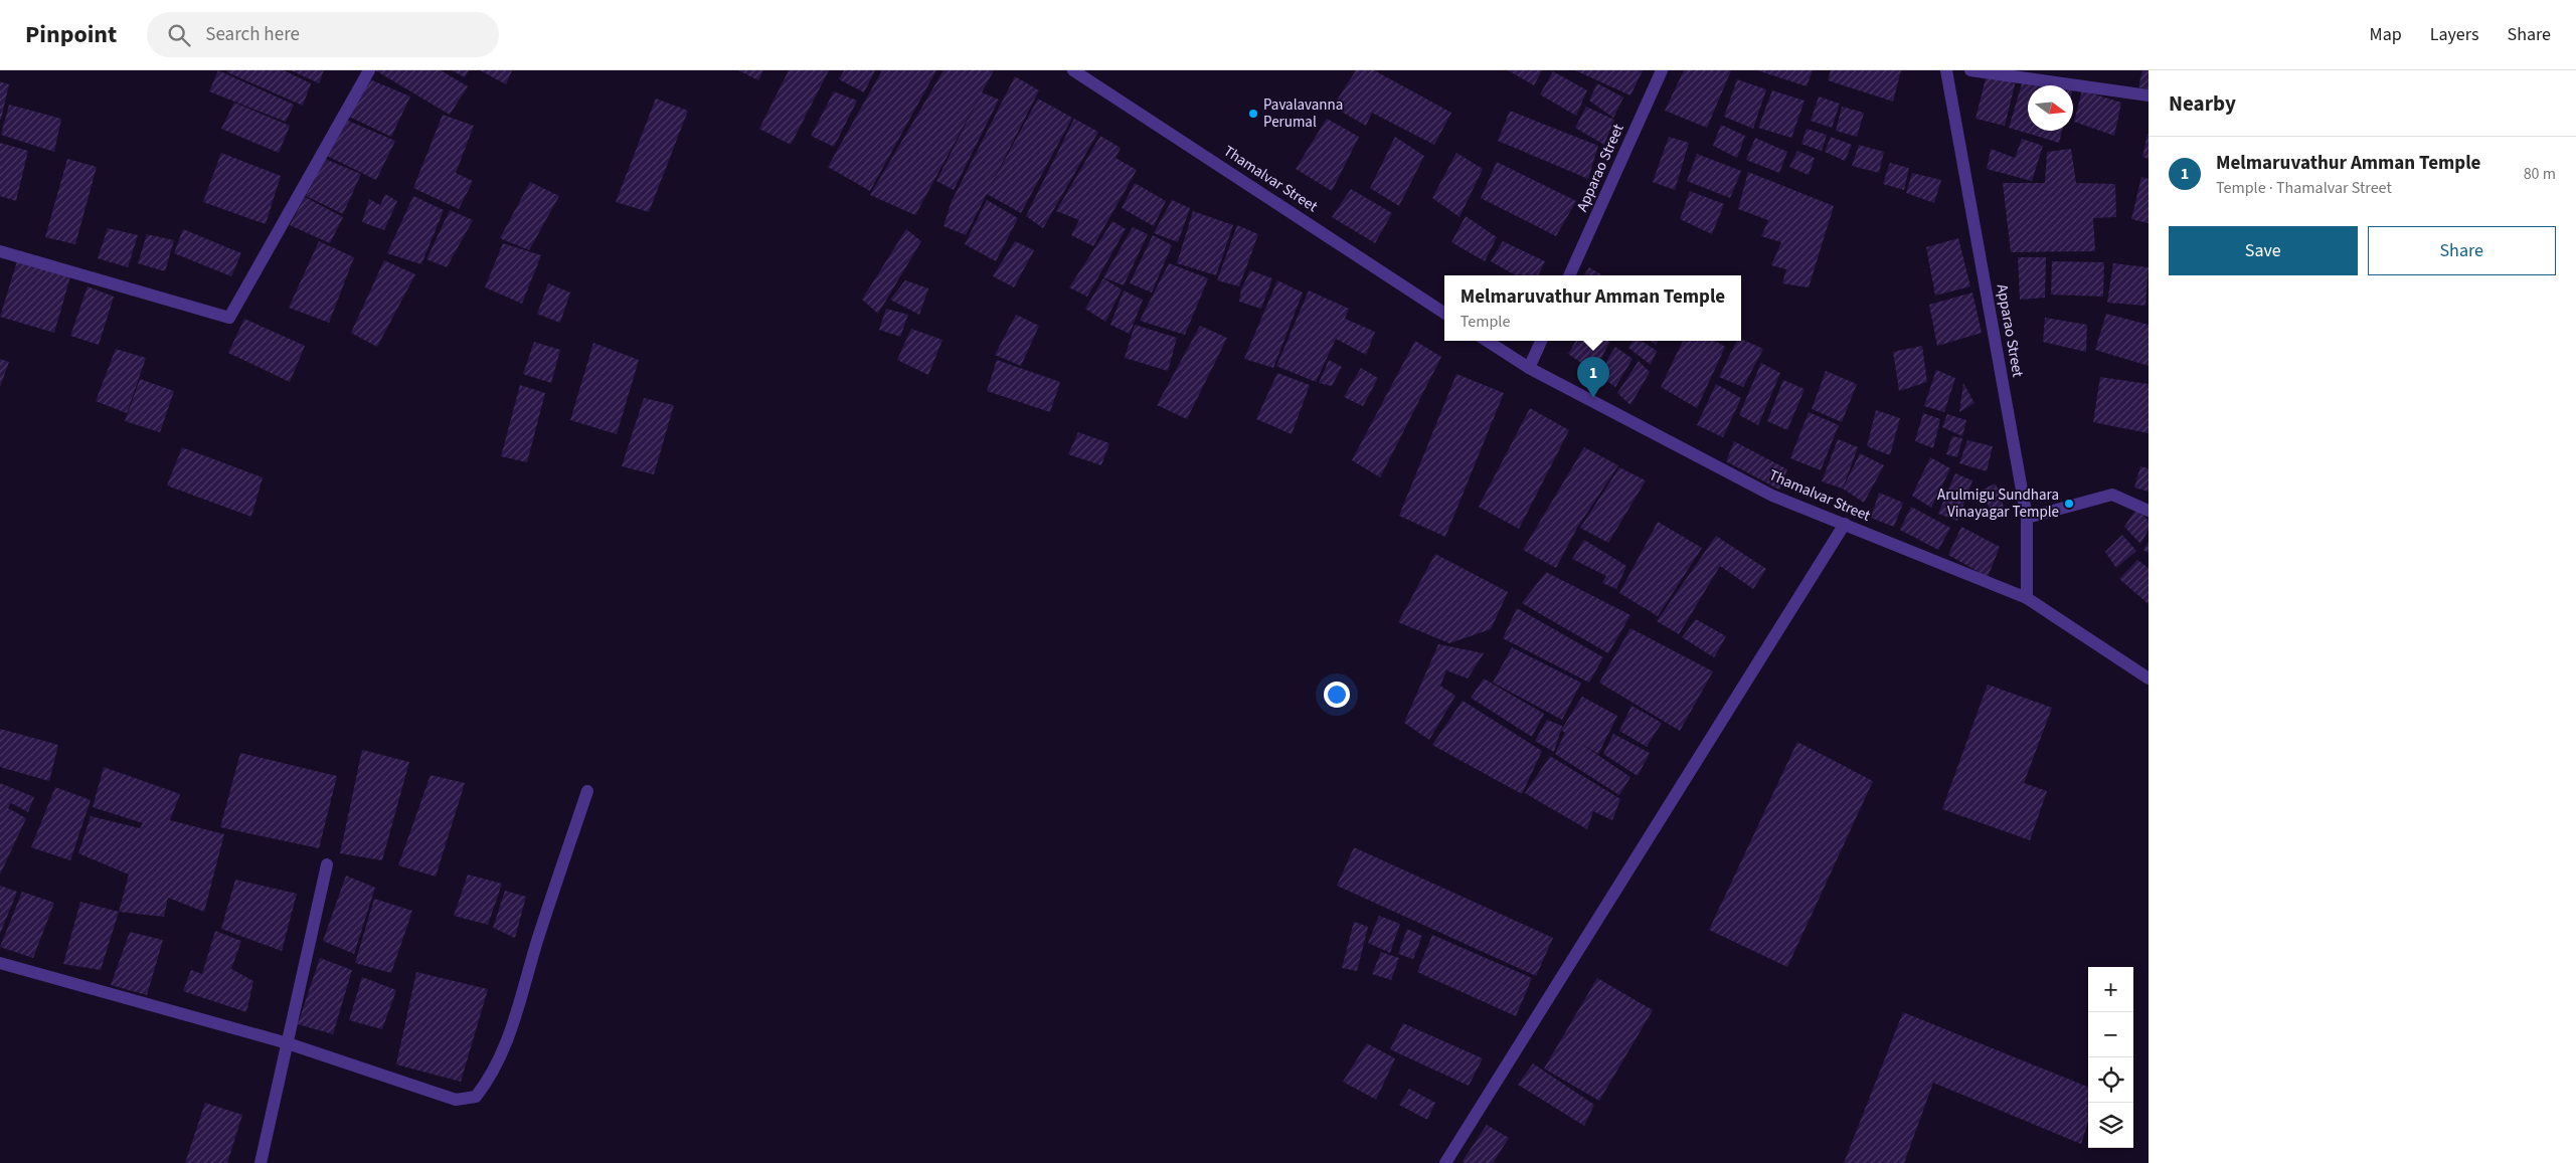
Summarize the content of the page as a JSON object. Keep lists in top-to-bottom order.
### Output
{
  "streets": {
    "street": ["Apparao Street", "Thamalvar Street"]
  },
  "crossings": [
    ["Apparao Street", "Thamalvar Street"]
  ],
  "places": ["Pavalavanna Perumal", "Arulmigu Sundhara Vinayagar Temple"],
  "north": "right",
  "page": {
    "header": "Pinpoint",
    "search": "Search here",
    "nav": ["Map", "Layers", "Share"],
    "heading": "Nearby",
    "list": [
      {
        "mark": "1",
        "name": "Melmaruvathur Amman Temple",
        "note": "Temple · Thamalvar Street",
        "value": "80 m"
      }
    ],
    "buttons": ["Save", "Share"],
    "popup": ["Melmaruvathur Amman Temple", "Temple"],
    "pins": "1",
    "map_buttons": ["+", "−"]
  }
}
